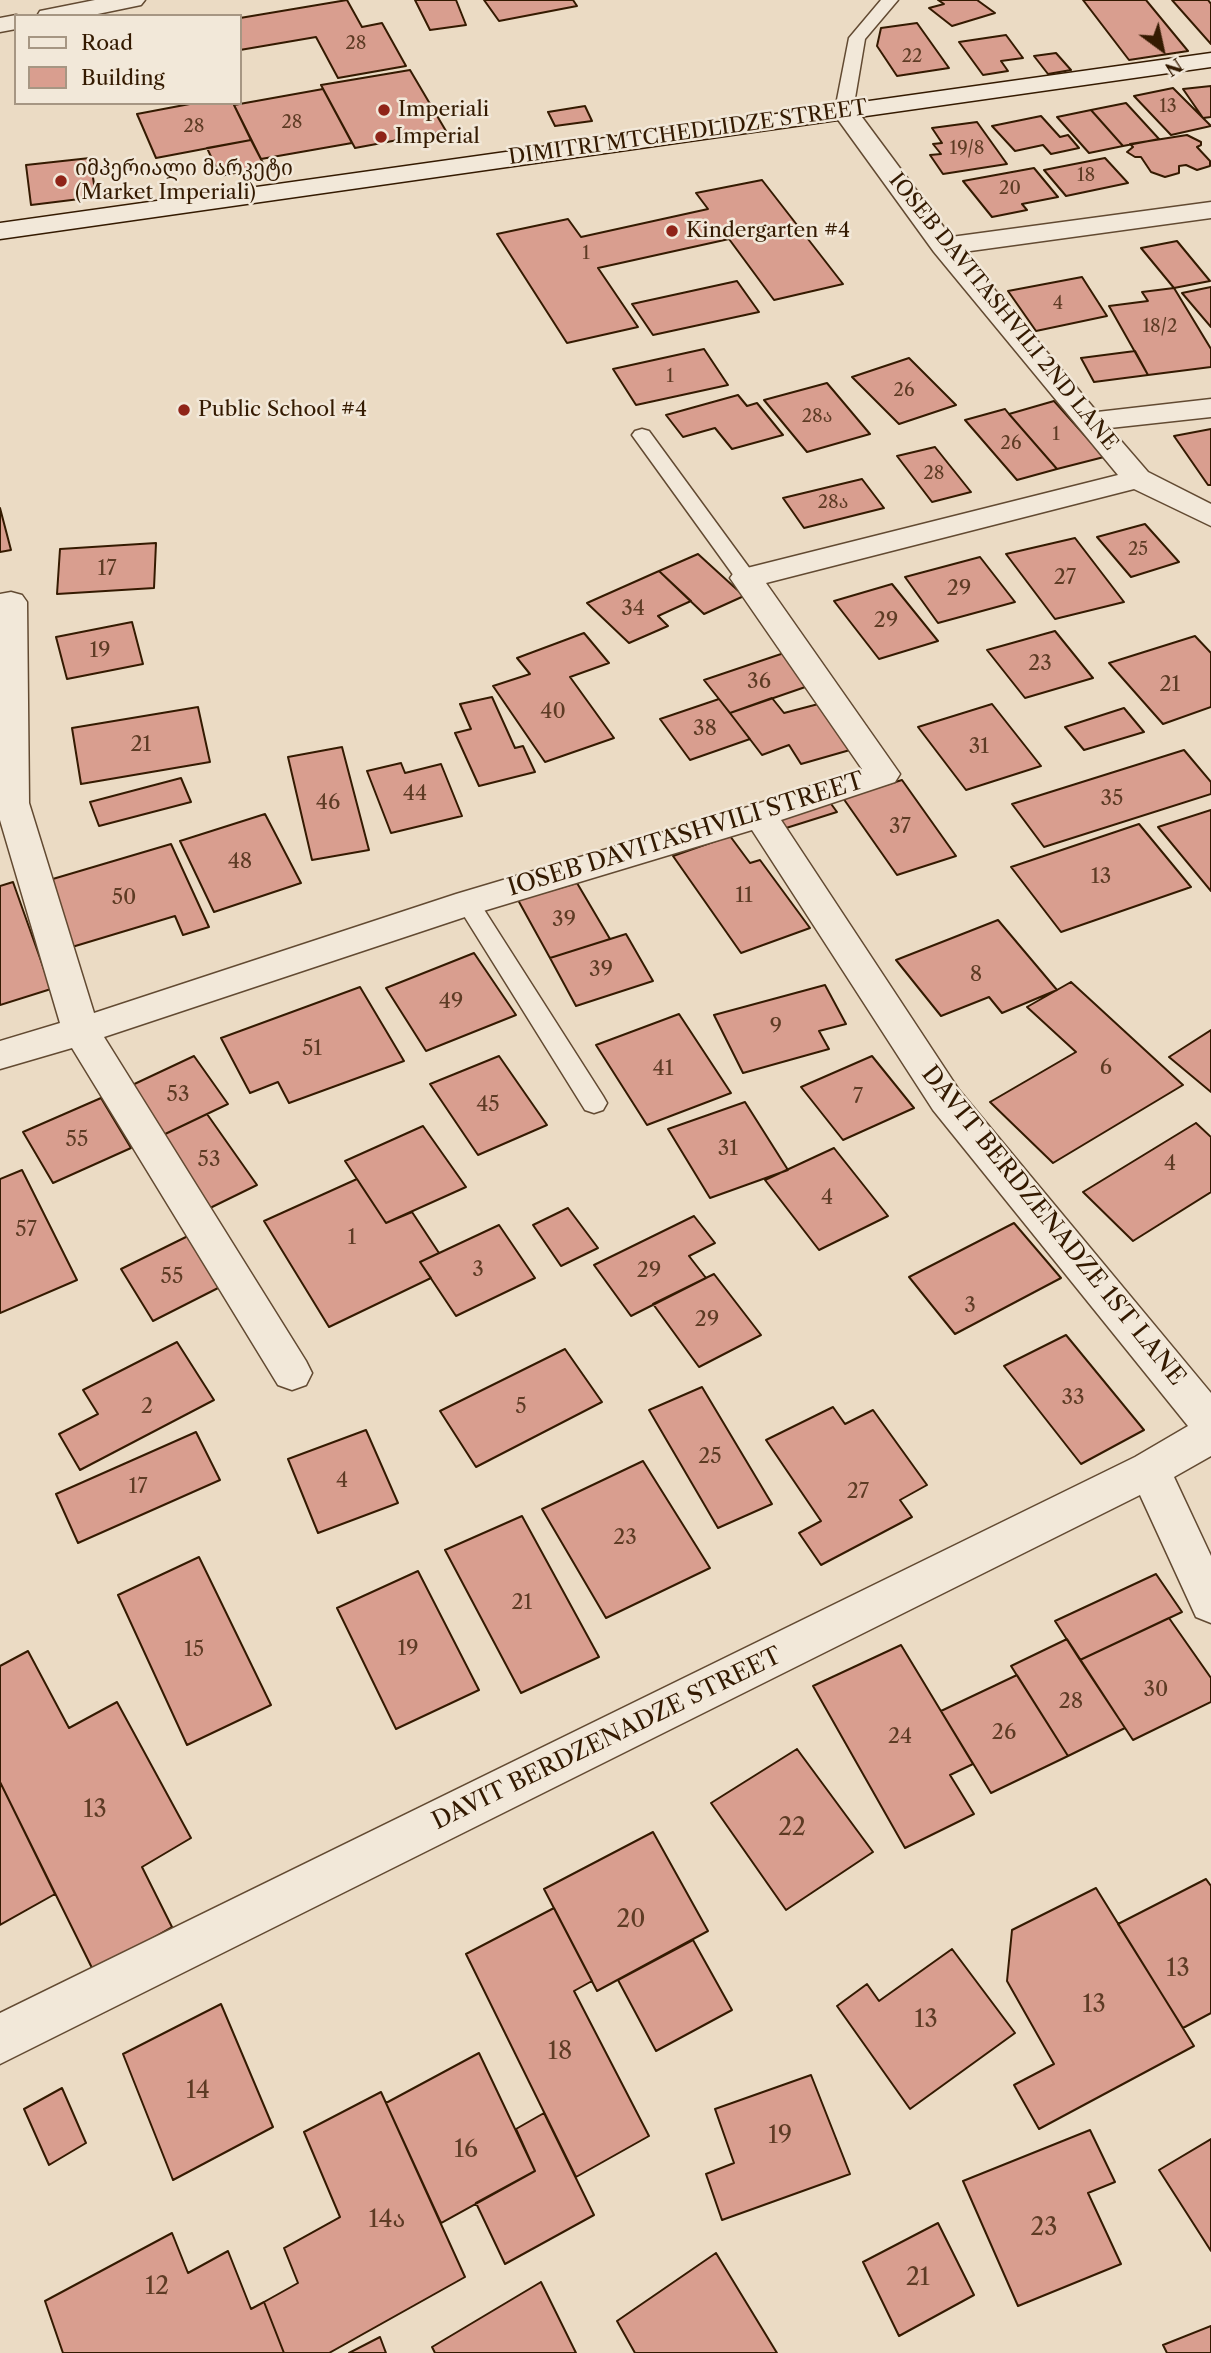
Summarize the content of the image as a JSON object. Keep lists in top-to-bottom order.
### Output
{
  "streets": {
    "street": [
      "DIMITRI MTCHEDLIDZE STREET",
      "IOSEB DAVITASHVILI 2ND LANE",
      "IOSEB DAVITASHVILI STREET",
      "DAVIT BERDZENADZE 1ST LANE",
      "DAVIT BERDZENADZE STREET"
    ]
  },
  "crossings": [
    ["DIMITRI MTCHEDLIDZE STREET", "IOSEB DAVITASHVILI 2ND LANE"],
    ["IOSEB DAVITASHVILI STREET", "DAVIT BERDZENADZE 1ST LANE"]
  ],
  "places": [
    "Imperiali",
    "Imperial",
    "იმპერიალი მარკეტი (Market Imperiali)",
    "Kindergarten #4",
    "Public School #4"
  ],
  "house_numbers": [
    "28",
    "22",
    "13",
    "28",
    "28",
    "19/8",
    "18",
    "20",
    "1",
    "4",
    "18/2",
    "1",
    "26",
    "28ა",
    "1",
    "26",
    "28",
    "28ა",
    "25",
    "17",
    "27",
    "29",
    "34",
    "29",
    "19",
    "23",
    "36",
    "21",
    "40",
    "38",
    "21",
    "31",
    "44",
    "35",
    "46",
    "37",
    "48",
    "13",
    "11",
    "50",
    "39",
    "39",
    "8",
    "49",
    "9",
    "51",
    "6",
    "41",
    "53",
    "7",
    "45",
    "55",
    "31",
    "53",
    "4",
    "4",
    "57",
    "1",
    "3",
    "29",
    "55",
    "3",
    "29",
    "33",
    "2",
    "5",
    "25",
    "4",
    "17",
    "27",
    "23",
    "21",
    "19",
    "15",
    "30",
    "28",
    "26",
    "24",
    "13",
    "22",
    "20",
    "13",
    "13",
    "13",
    "18",
    "14",
    "19",
    "16",
    "14ა",
    "23",
    "21",
    "12"
  ],
  "legend": ["Road", "Building"],
  "north": "bottom right"
}
